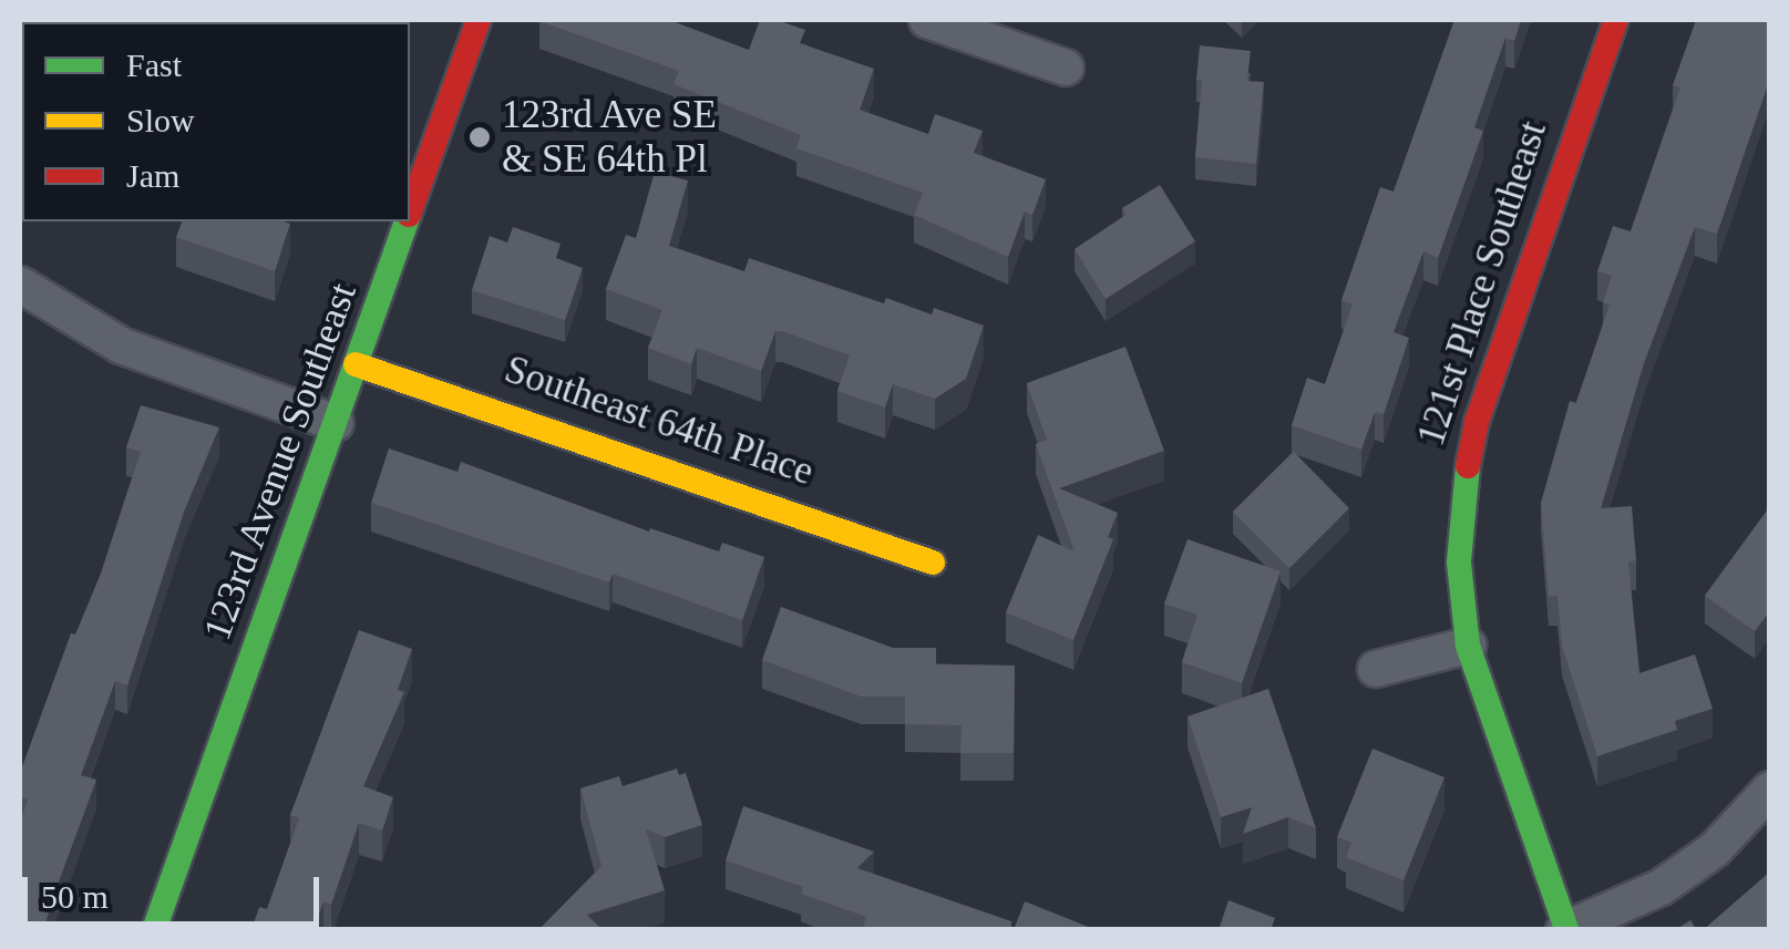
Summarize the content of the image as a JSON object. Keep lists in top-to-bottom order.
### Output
{
  "streets": {
    "street": ["121st Place Southeast", "Southeast 64th Place", "123rd Avenue Southeast"]
  },
  "crossings": [
    ["Southeast 64th Place", "123rd Avenue Southeast"]
  ],
  "places": ["123rd Ave SE & SE 64th Pl"],
  "legend": ["Fast", "Slow", "Jam"],
  "scale_bar": "50 m"
}
